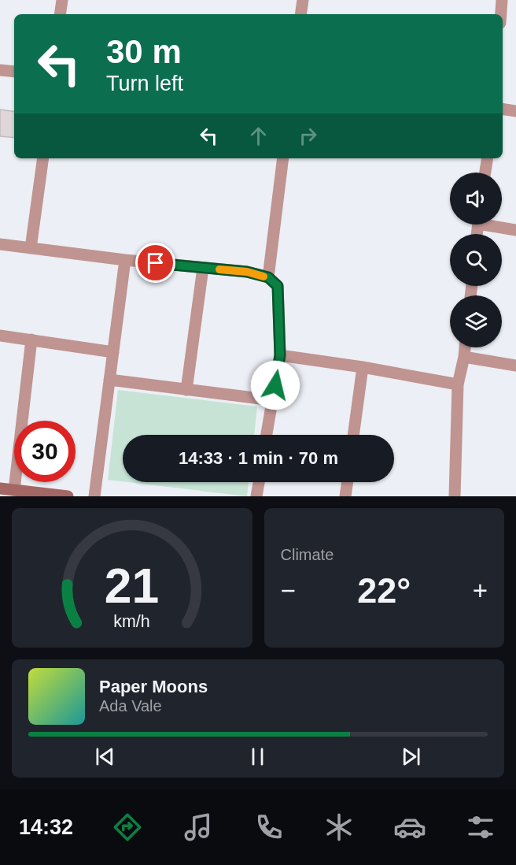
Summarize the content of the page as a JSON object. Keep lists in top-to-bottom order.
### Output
{
  "page": {
    "turn": ["30 m", "Turn left"],
    "limit": "30",
    "trip": "14:33 · 1 min · 70 m",
    "tile": "Climate",
    "heat": ["−", "22°", "+"],
    "song": ["Paper Moons", "Ada Vale"],
    "tabs": "14:32",
    "gauge": ["21", "km/h"]
  }
}
